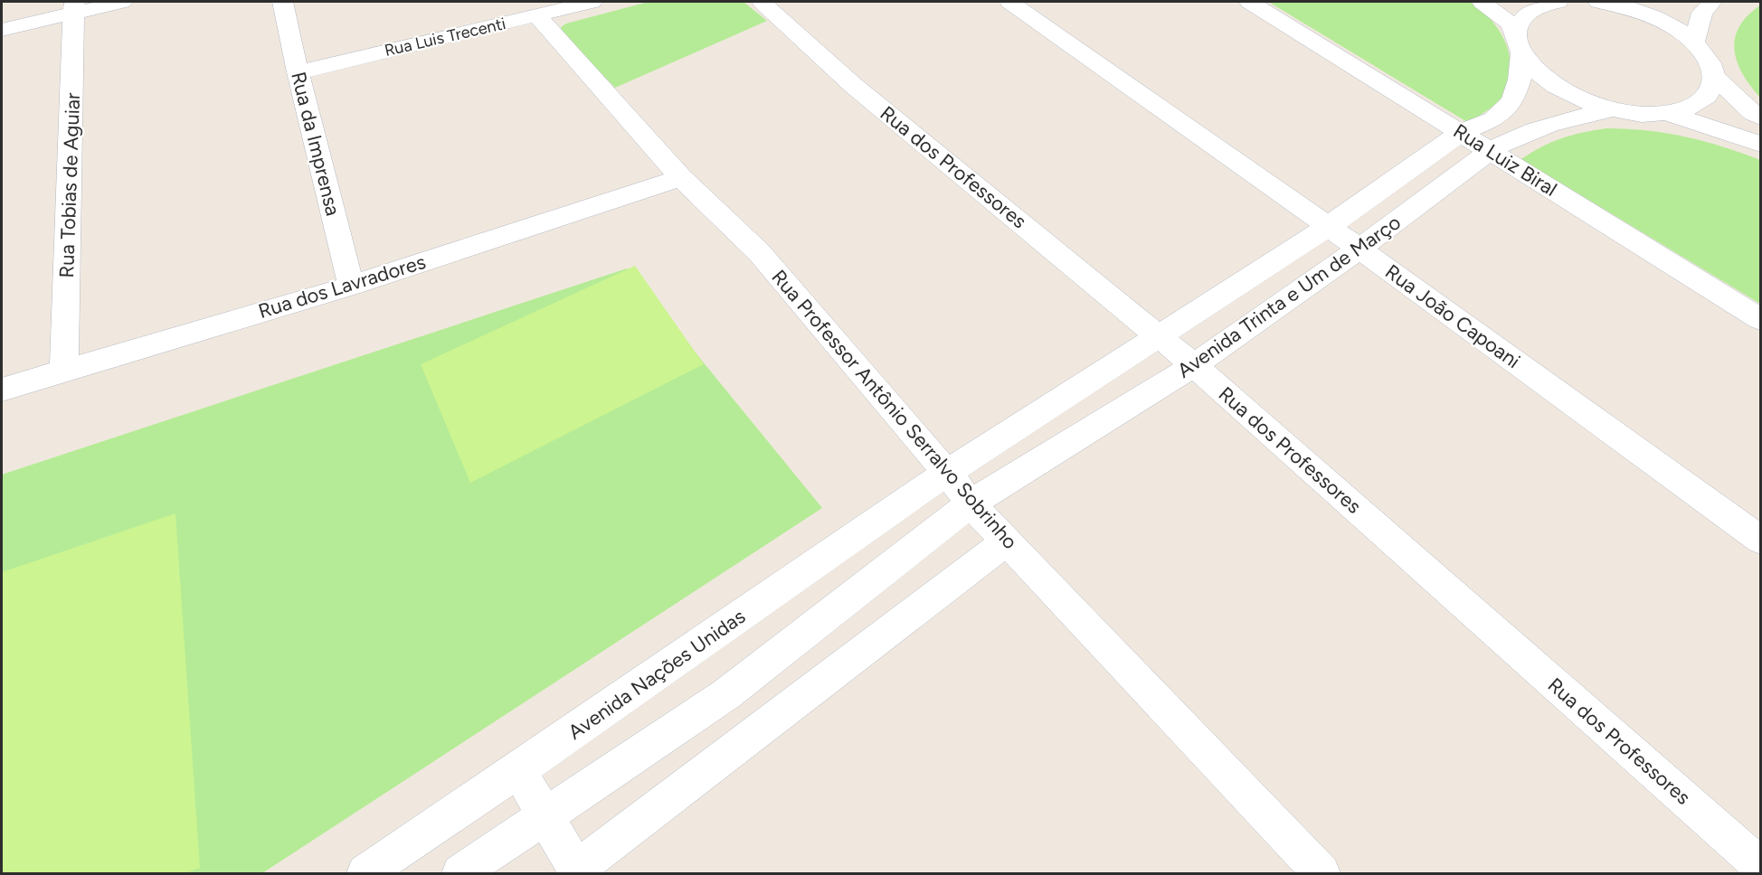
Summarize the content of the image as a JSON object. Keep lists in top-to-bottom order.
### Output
{
  "streets": {
    "street": [
      "Rua Luis Trecenti",
      "Rua da Imprensa",
      "Rua Luiz Biral",
      "Rua dos Professores",
      "Rua Tobias de Aguiar",
      "Rua dos Lavradores",
      "Avenida Trinta e Um de Março",
      "Rua João Capoani",
      "Rua Professor Antônio Serralvo Sobrinho",
      "Avenida Nações Unidas"
    ]
  },
  "crossings": [
    ["Rua Luis Trecenti", "Rua da Imprensa"],
    ["Rua Luis Trecenti", "Rua Professor Antônio Serralvo Sobrinho"],
    ["Rua da Imprensa", "Rua dos Lavradores"],
    ["Rua Luiz Biral", "Avenida Trinta e Um de Março"],
    ["Rua dos Professores", "Avenida Trinta e Um de Março"],
    ["Rua Tobias de Aguiar", "Rua dos Lavradores"],
    ["Rua dos Lavradores", "Rua Professor Antônio Serralvo Sobrinho"],
    ["Avenida Trinta e Um de Março", "Rua João Capoani"],
    ["Avenida Trinta e Um de Março", "Rua Professor Antônio Serralvo Sobrinho"],
    ["Avenida Trinta e Um de Março", "Avenida Nações Unidas"],
    ["Rua Professor Antônio Serralvo Sobrinho", "Avenida Nações Unidas"]
  ]
}
